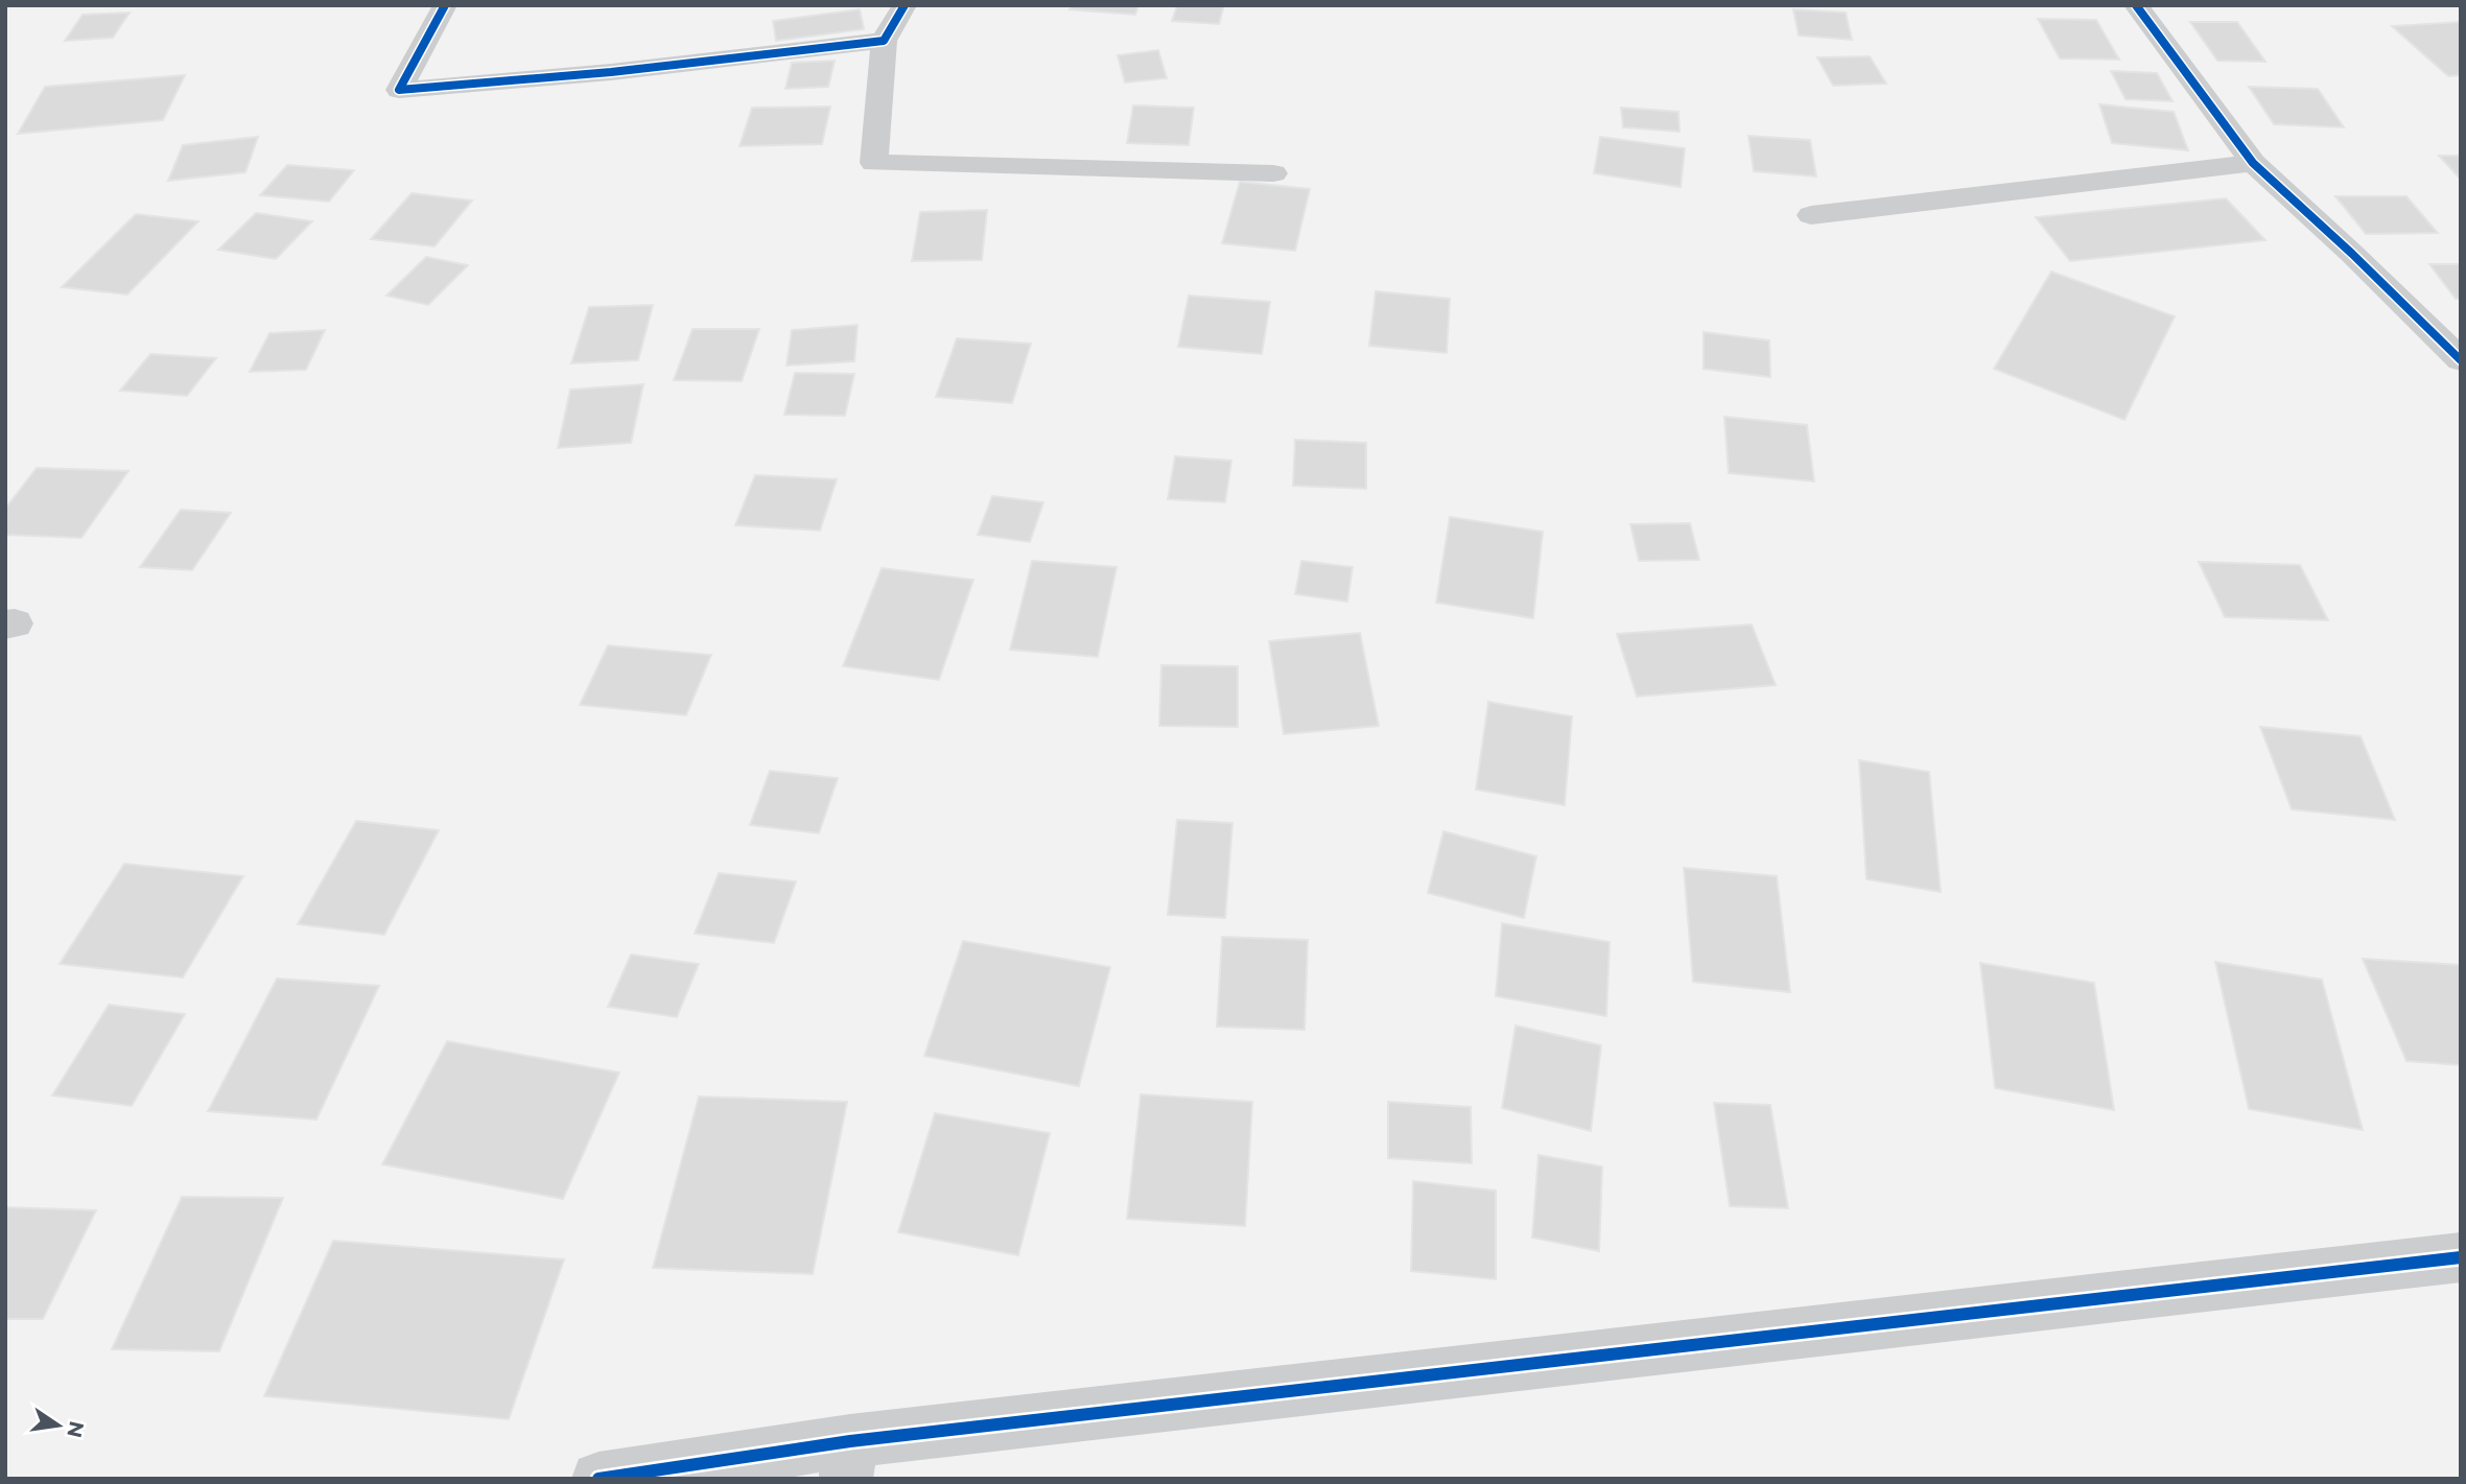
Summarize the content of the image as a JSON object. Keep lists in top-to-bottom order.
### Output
{
  "north": "right"
}
